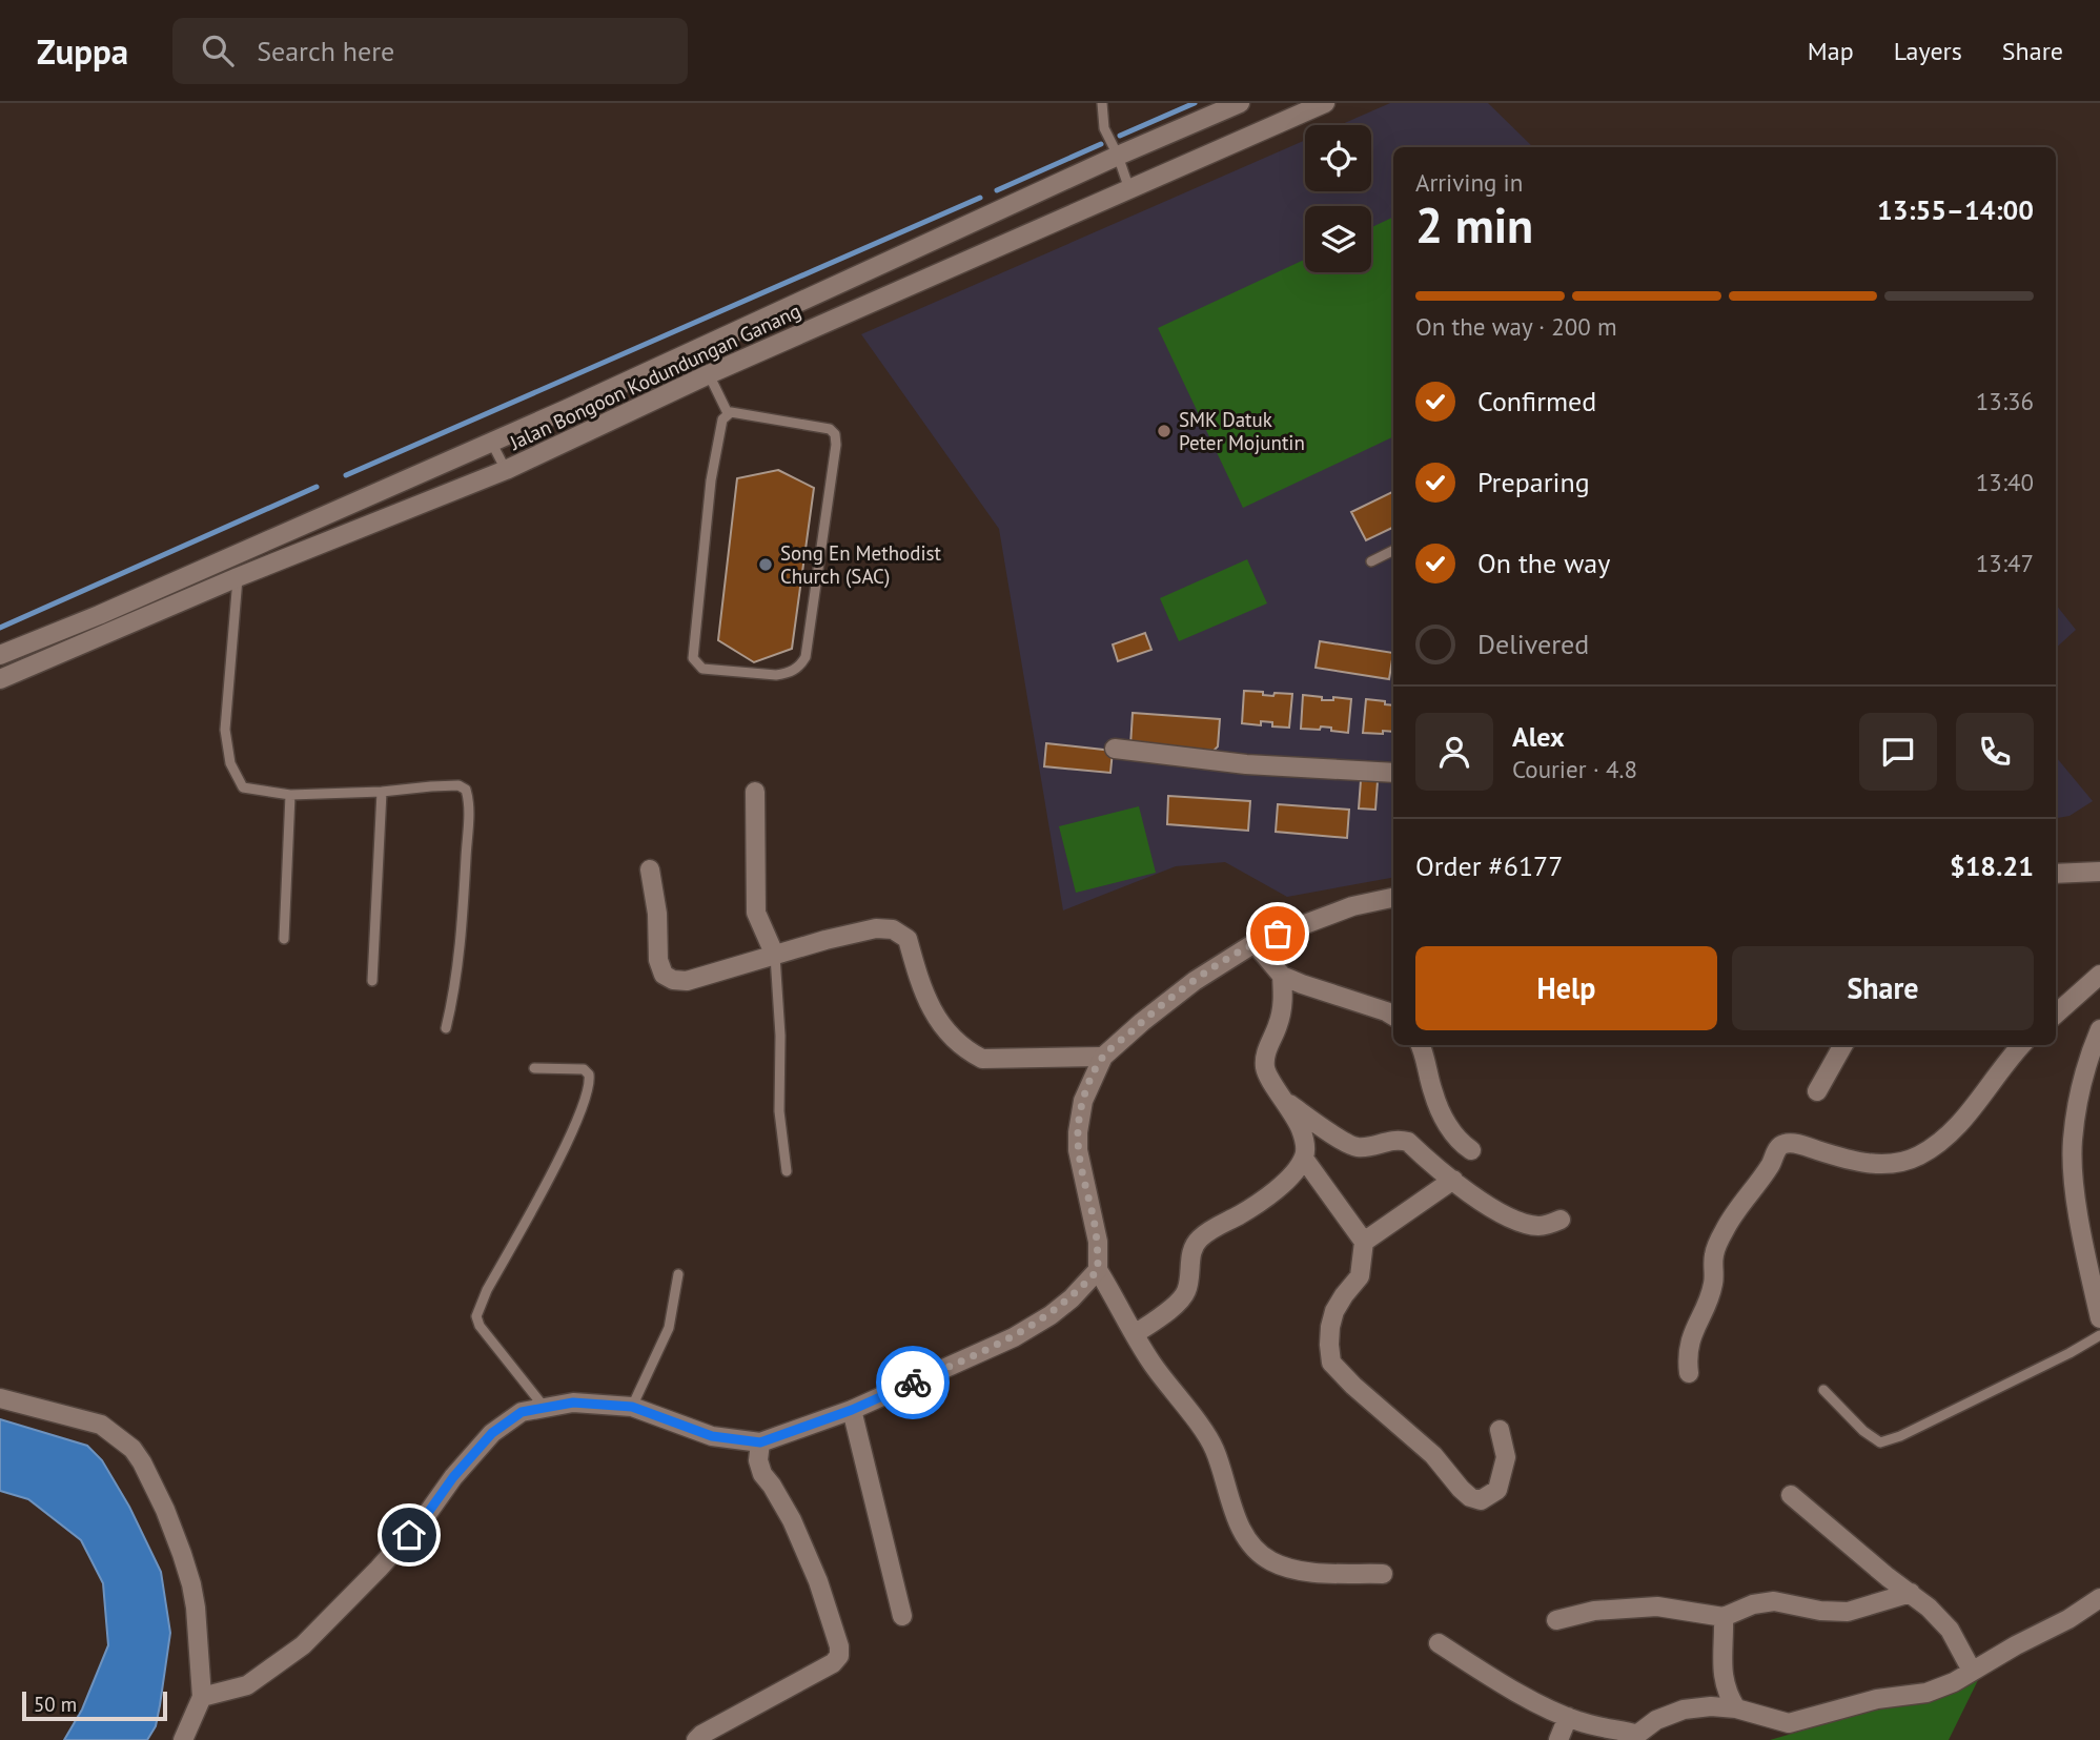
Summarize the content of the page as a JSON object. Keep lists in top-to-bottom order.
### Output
{
  "streets": {
    "street": ["Jalan Bongoon Kodundungan Ganang"]
  },
  "places": ["SMK Datuk Peter Mojuntin", "Song En Methodist Church (SAC)"],
  "scale_bar": "50 m",
  "page": {
    "header": "Zuppa",
    "search": "Search here",
    "nav": ["Map", "Layers", "Share"],
    "heading": ["2 min", "Arriving in", "13:55–14:00"],
    "panel": [
      "Alex",
      "Courier · 4.8",
      "Order #6177",
      "$18.21"
    ],
    "bar": "On the way · 200 m",
    "list": [
      ["Confirmed", "13:36"],
      ["Preparing", "13:40"],
      ["On the way", "13:47"],
      "Delivered"
    ],
    "buttons": ["Help", "Share"],
    "scale": "50 m"
  }
}
